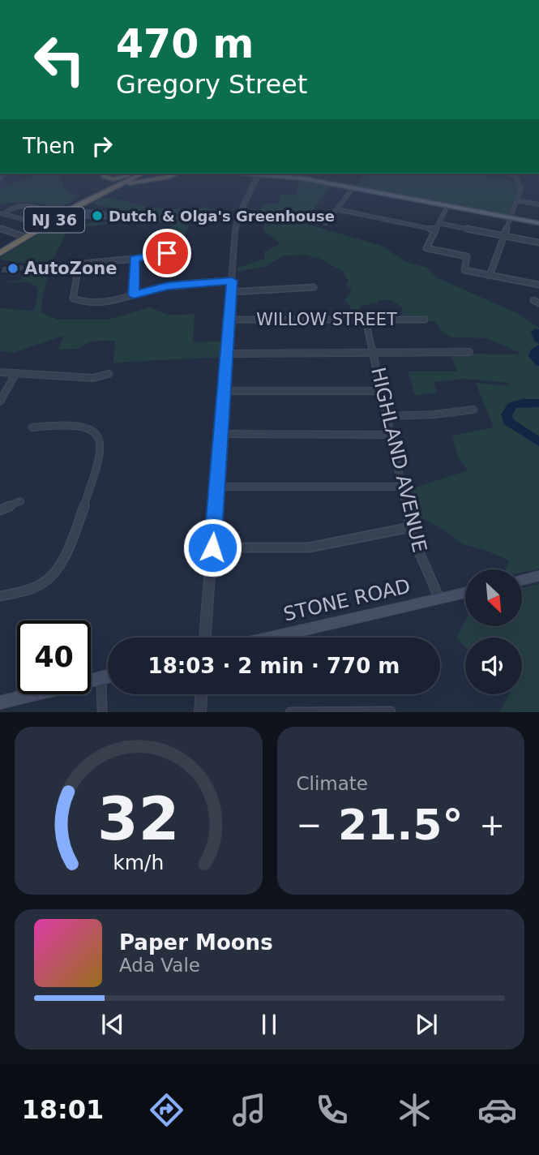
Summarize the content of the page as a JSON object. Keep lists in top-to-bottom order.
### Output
{
  "streets": {
    "highway": ["NJ 36"],
    "main road": ["STONE ROAD"],
    "street": ["WILLOW STREET", "HIGHLAND AVENUE"]
  },
  "crossings": [
    ["WILLOW STREET", "HIGHLAND AVENUE"],
    ["HIGHLAND AVENUE", "STONE ROAD"]
  ],
  "places": ["Dutch & Olga's Greenhouse", "AutoZone"],
  "north": "bottom right",
  "page": {
    "turn": ["470 m", "Gregory Street"],
    "then": "Then",
    "limit": "40",
    "trip": "18:03 · 2 min · 770 m",
    "tile": "Climate",
    "heat": ["−", "21.5°", "+"],
    "song": ["Paper Moons", "Ada Vale"],
    "tabs": "18:01",
    "gauge": ["32", "km/h"]
  }
}
